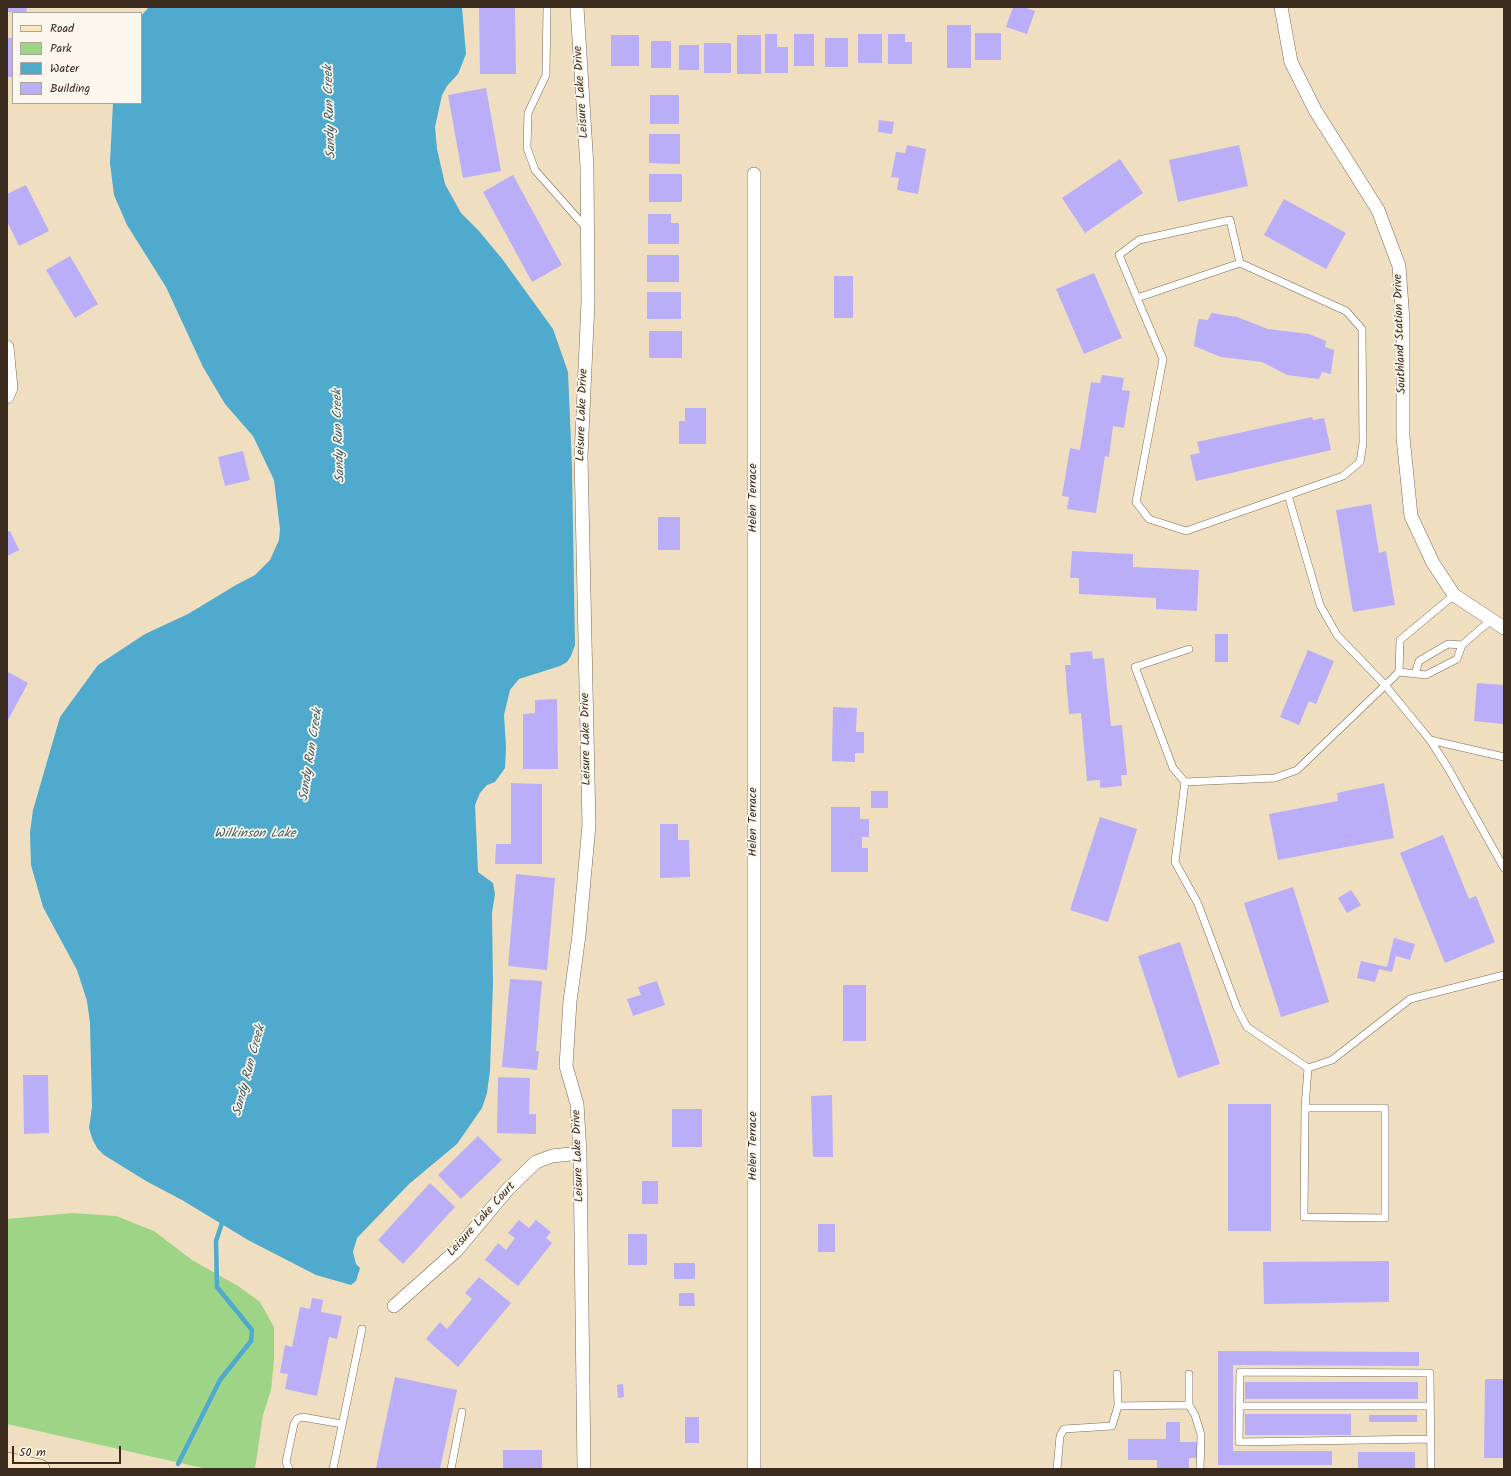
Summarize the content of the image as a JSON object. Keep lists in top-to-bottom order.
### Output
{
  "streets": {
    "street": [
      "Leisure Lake Drive",
      "Southland Station Drive",
      "Helen Terrace",
      "Leisure Lake Court"
    ]
  },
  "crossings": [
    ["Leisure Lake Drive", "Leisure Lake Court"]
  ],
  "water": ["Sandy Run Creek", "Wilkinson Lake"],
  "legend": [
    "Road",
    "Park",
    "Water",
    "Building"
  ],
  "scale_bar": "50 m"
}
